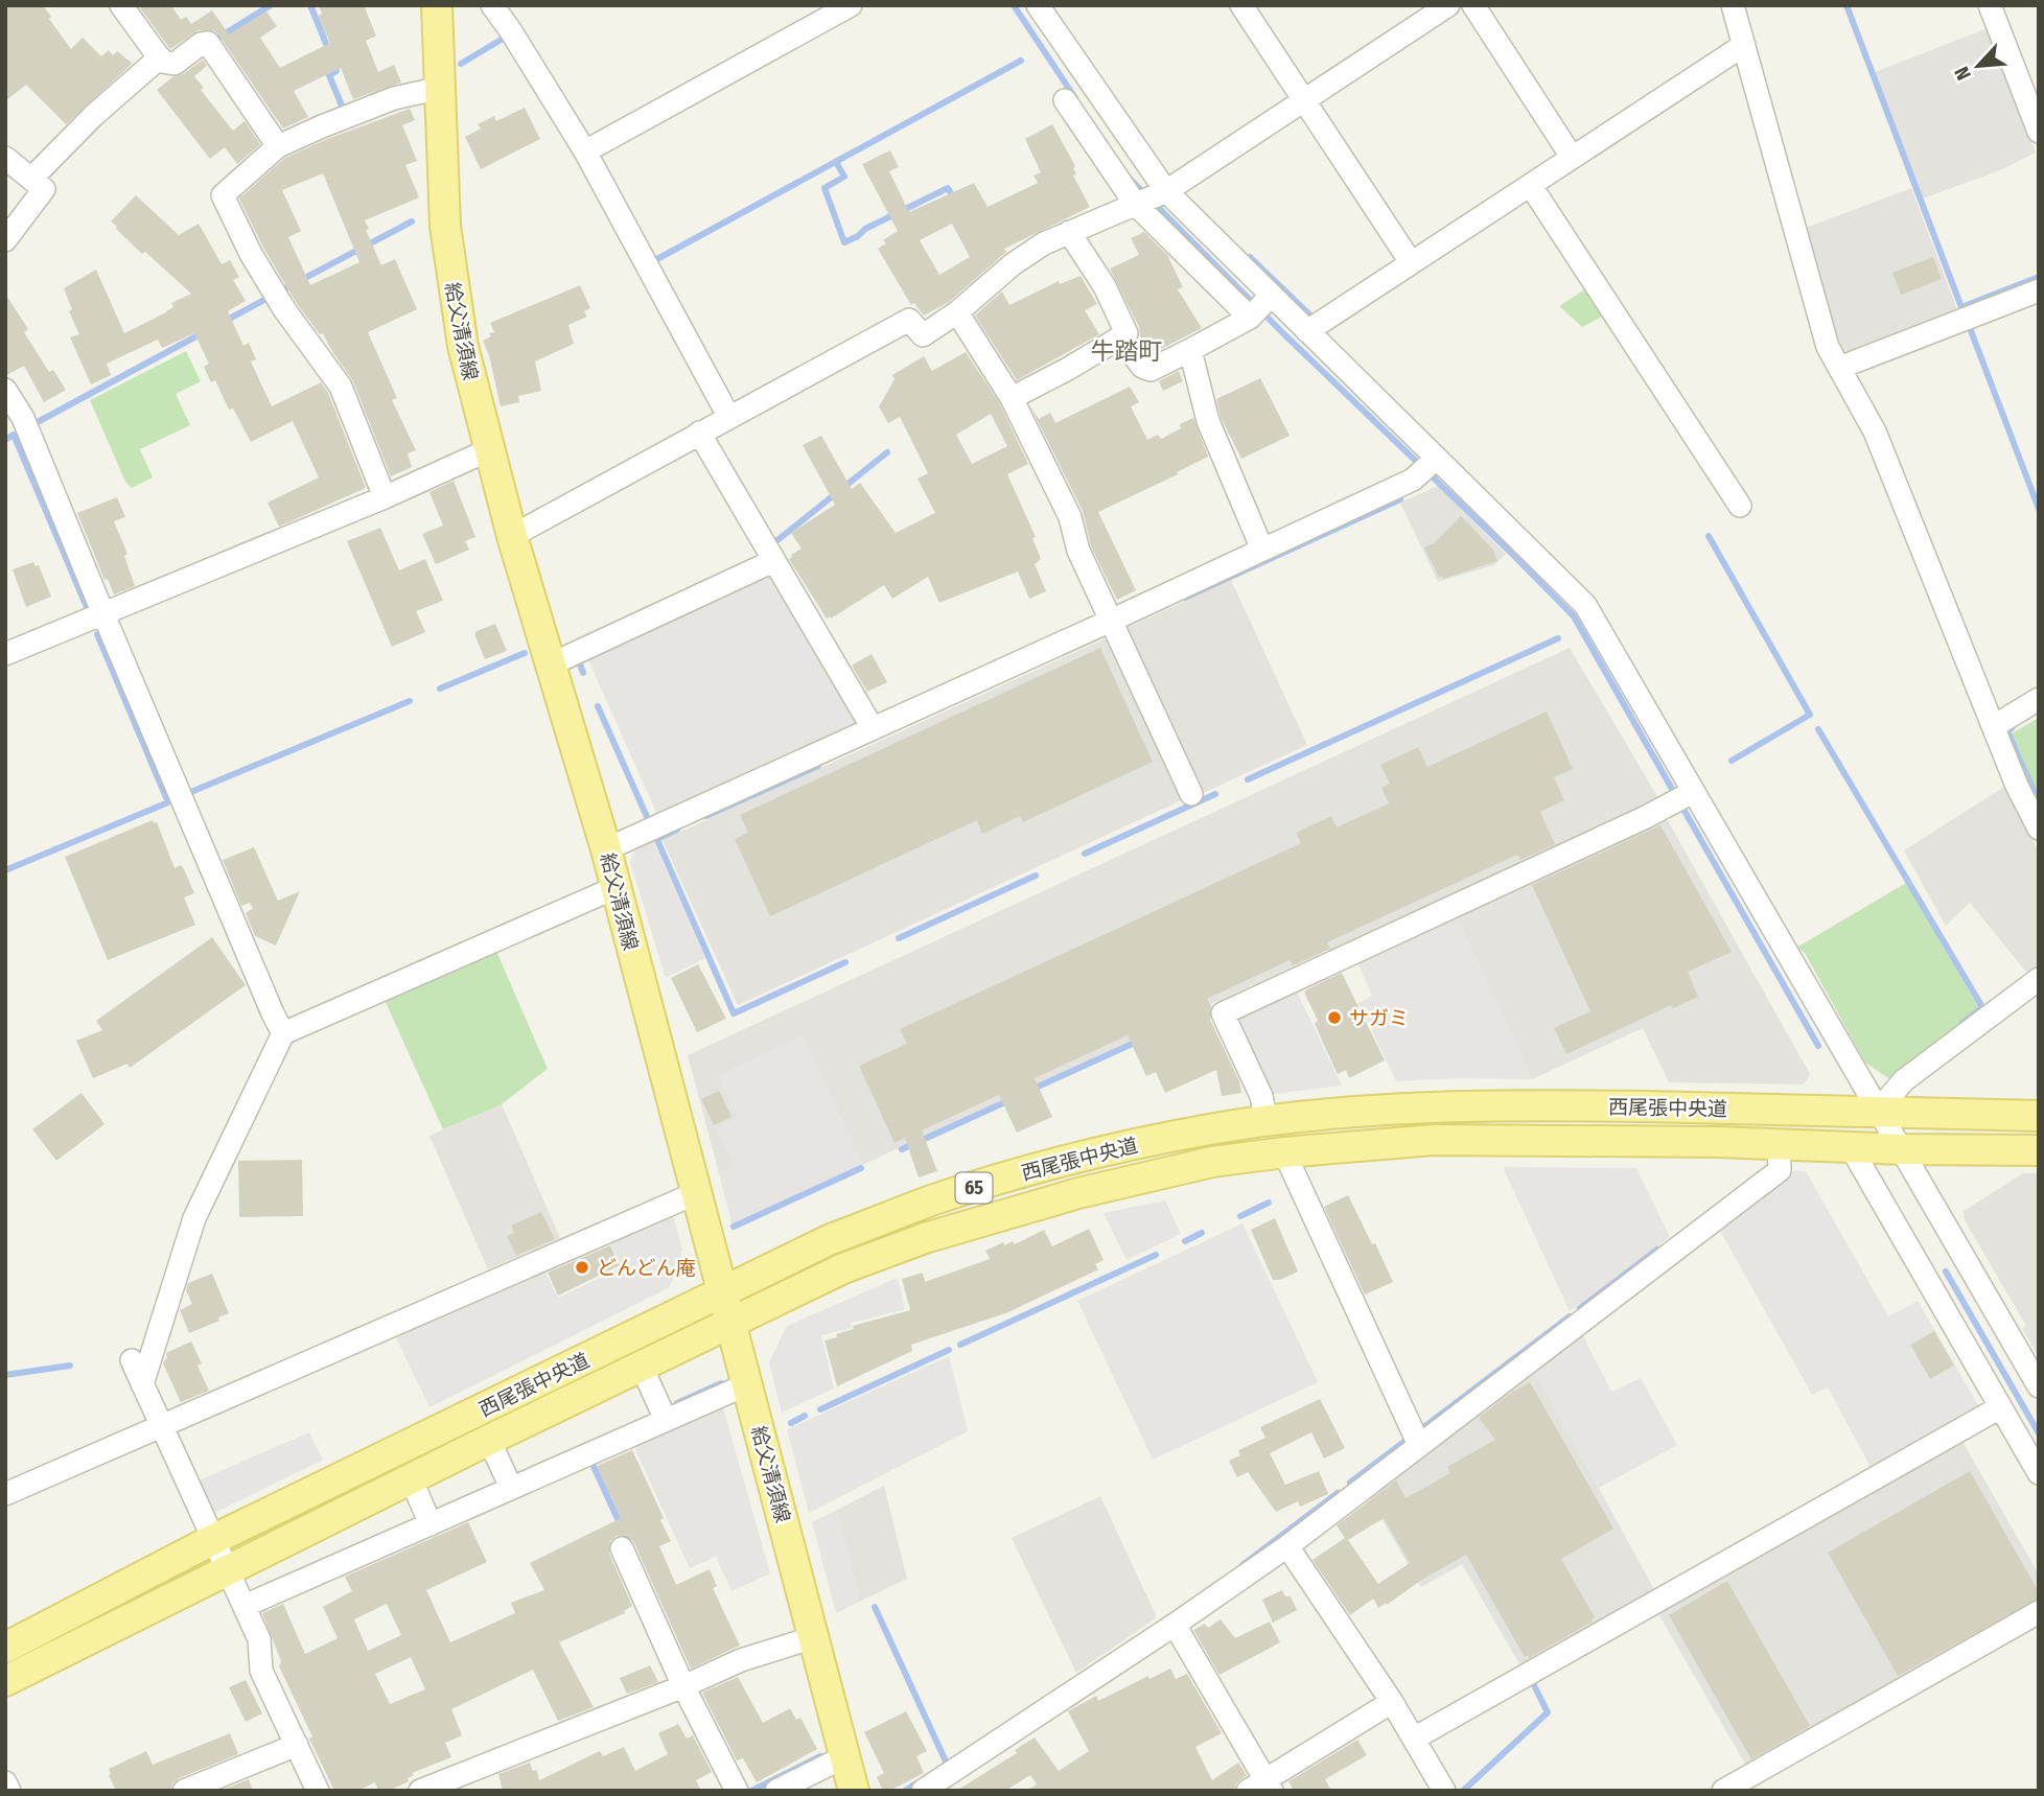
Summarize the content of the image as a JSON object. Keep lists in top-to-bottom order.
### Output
{
  "streets": {
    "main road": ["給父清須線", "西尾張中央道", "65"]
  },
  "crossings": [
    ["給父清須線", "西尾張中央道"]
  ],
  "districts": ["牛踏町"],
  "places": ["サガミ", "どんどん庵"],
  "north": "bottom left"
}
